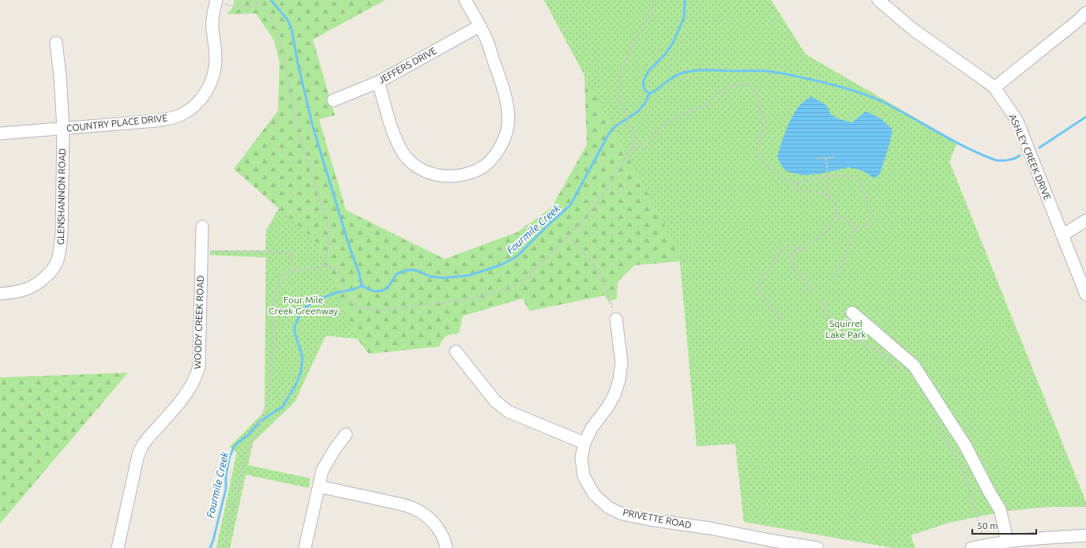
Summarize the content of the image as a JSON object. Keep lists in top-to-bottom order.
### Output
{
  "streets": {
    "street": [
      "JEFFERS DRIVE",
      "COUNTRY PLACE DRIVE",
      "ASHLEY CREEK DRIVE",
      "GLENSHANNON ROAD",
      "WOODY CREEK ROAD",
      "PRIVETTE ROAD"
    ]
  },
  "crossings": [
    ["COUNTRY PLACE DRIVE", "GLENSHANNON ROAD"]
  ],
  "water": ["Fourmile Creek"],
  "parks": ["Four Mile Creek Greenway", "Squirrel Lake Park"],
  "scale_bar": "50 m"
}
